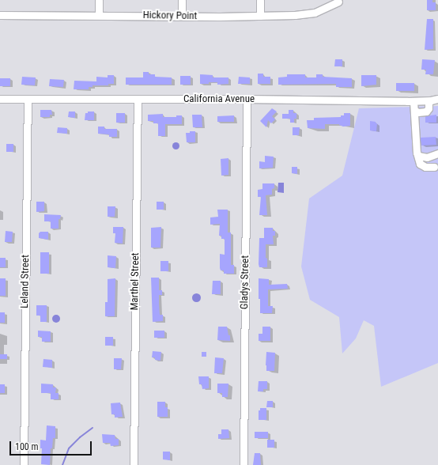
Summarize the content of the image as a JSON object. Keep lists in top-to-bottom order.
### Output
{
  "streets": {
    "street": [
      "Hickory Point",
      "California Avenue",
      "Leland Street",
      "Marthel Street",
      "Gladys Street"
    ]
  },
  "crossings": [
    ["California Avenue", "Leland Street"],
    ["California Avenue", "Marthel Street"],
    ["California Avenue", "Gladys Street"]
  ],
  "scale_bar": "100 m"
}
